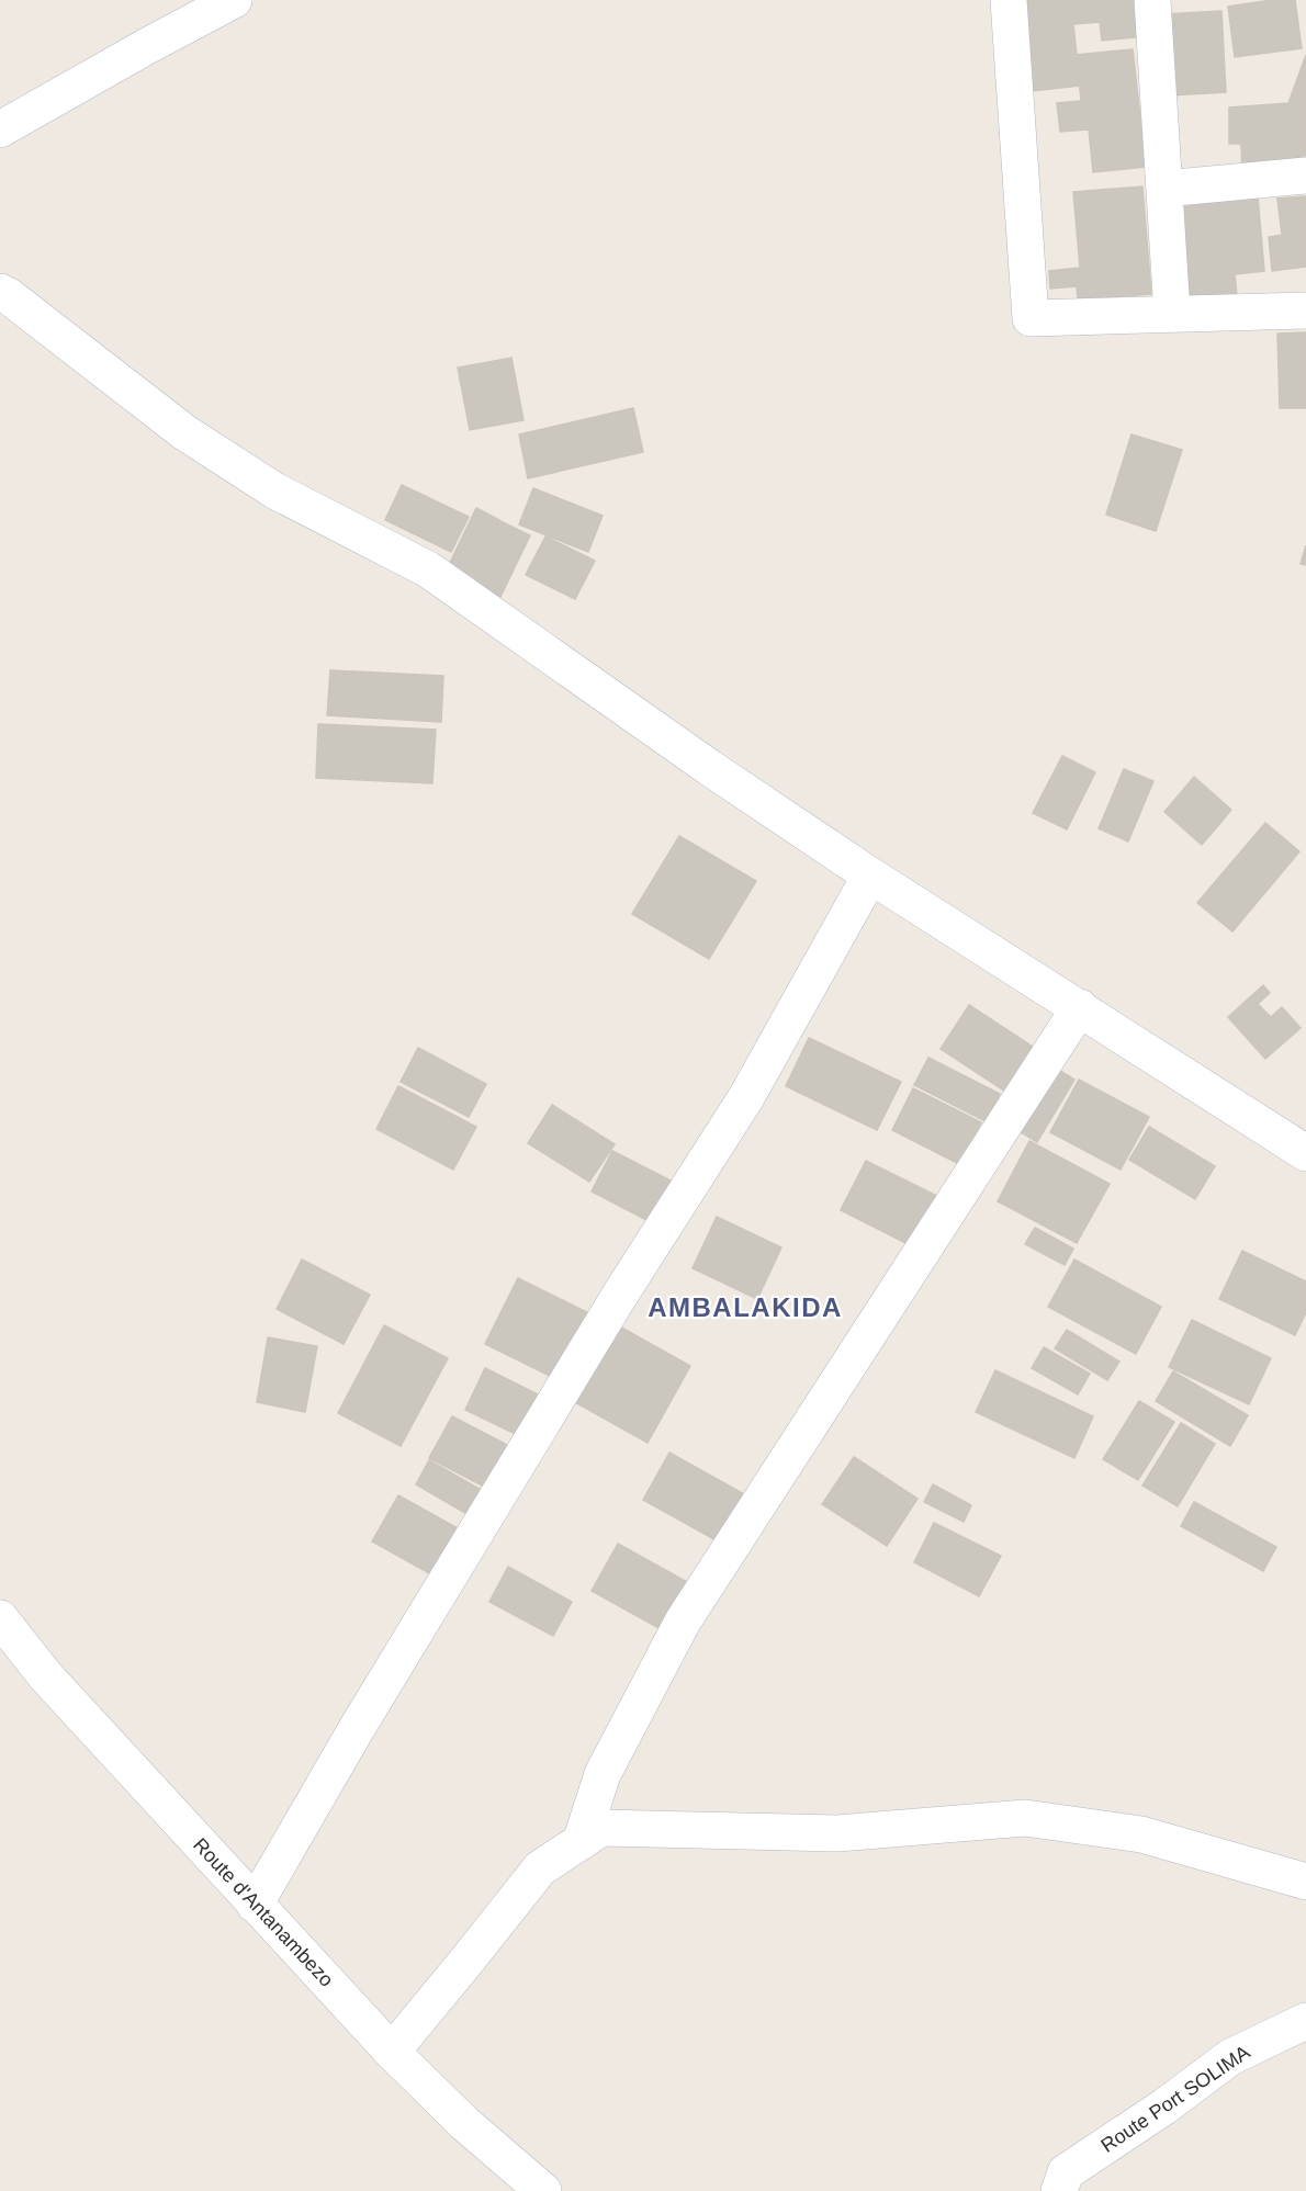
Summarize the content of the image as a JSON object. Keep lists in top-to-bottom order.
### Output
{
  "streets": {
    "street": ["Route d'Antanambezo", "Route Port SOLIMA"]
  },
  "districts": ["AMBALAKIDA"]
}
